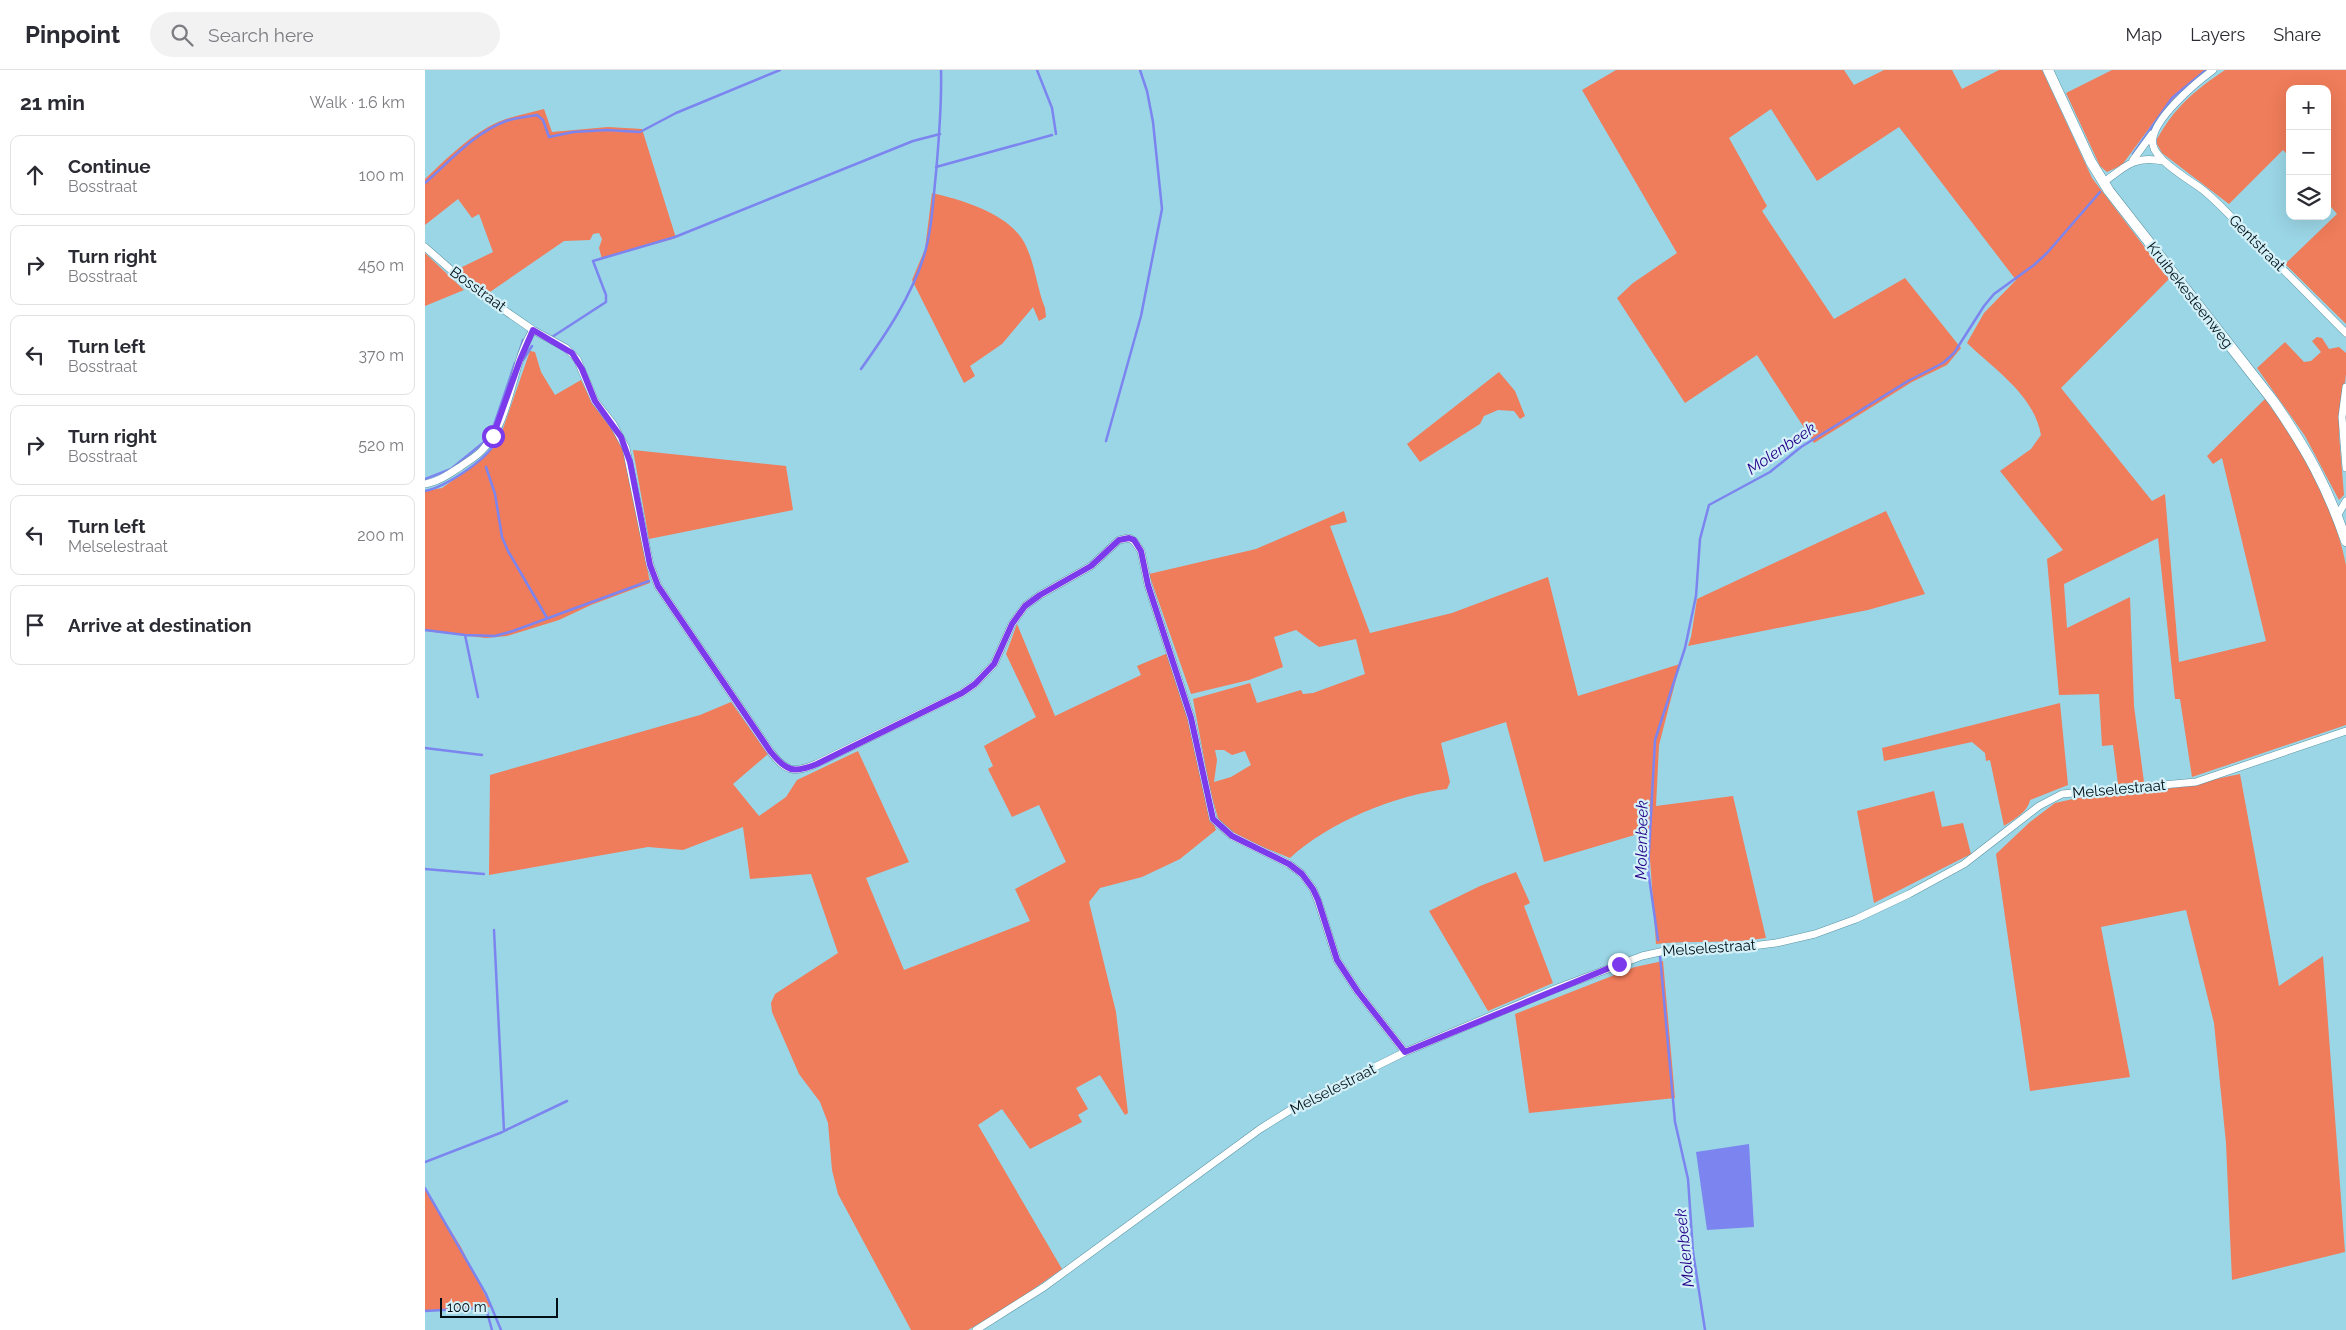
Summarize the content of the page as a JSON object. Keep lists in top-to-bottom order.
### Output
{
  "streets": {
    "street": [
      "Gentstraat",
      "Bosstraat",
      "Kruibekesteenweg",
      "Melselestraat"
    ]
  },
  "crossings": [
    ["Bosstraat", "Melselestraat"]
  ],
  "water": ["Molenbeek"],
  "scale_bar": "100 m",
  "page": {
    "header": "Pinpoint",
    "search": "Search here",
    "nav": ["Map", "Layers", "Share"],
    "heading": ["21 min", "Walk · 1.6 km"],
    "map_buttons": ["+", "−"],
    "list": [
      ["Continue", "Bosstraat", "100 m"],
      ["Turn right", "Bosstraat", "450 m"],
      ["Turn left", "Bosstraat", "370 m"],
      ["Turn right", "Bosstraat", "520 m"],
      ["Turn left", "Melselestraat", "200 m"],
      "Arrive at destination"
    ],
    "scale": "100 m"
  }
}
